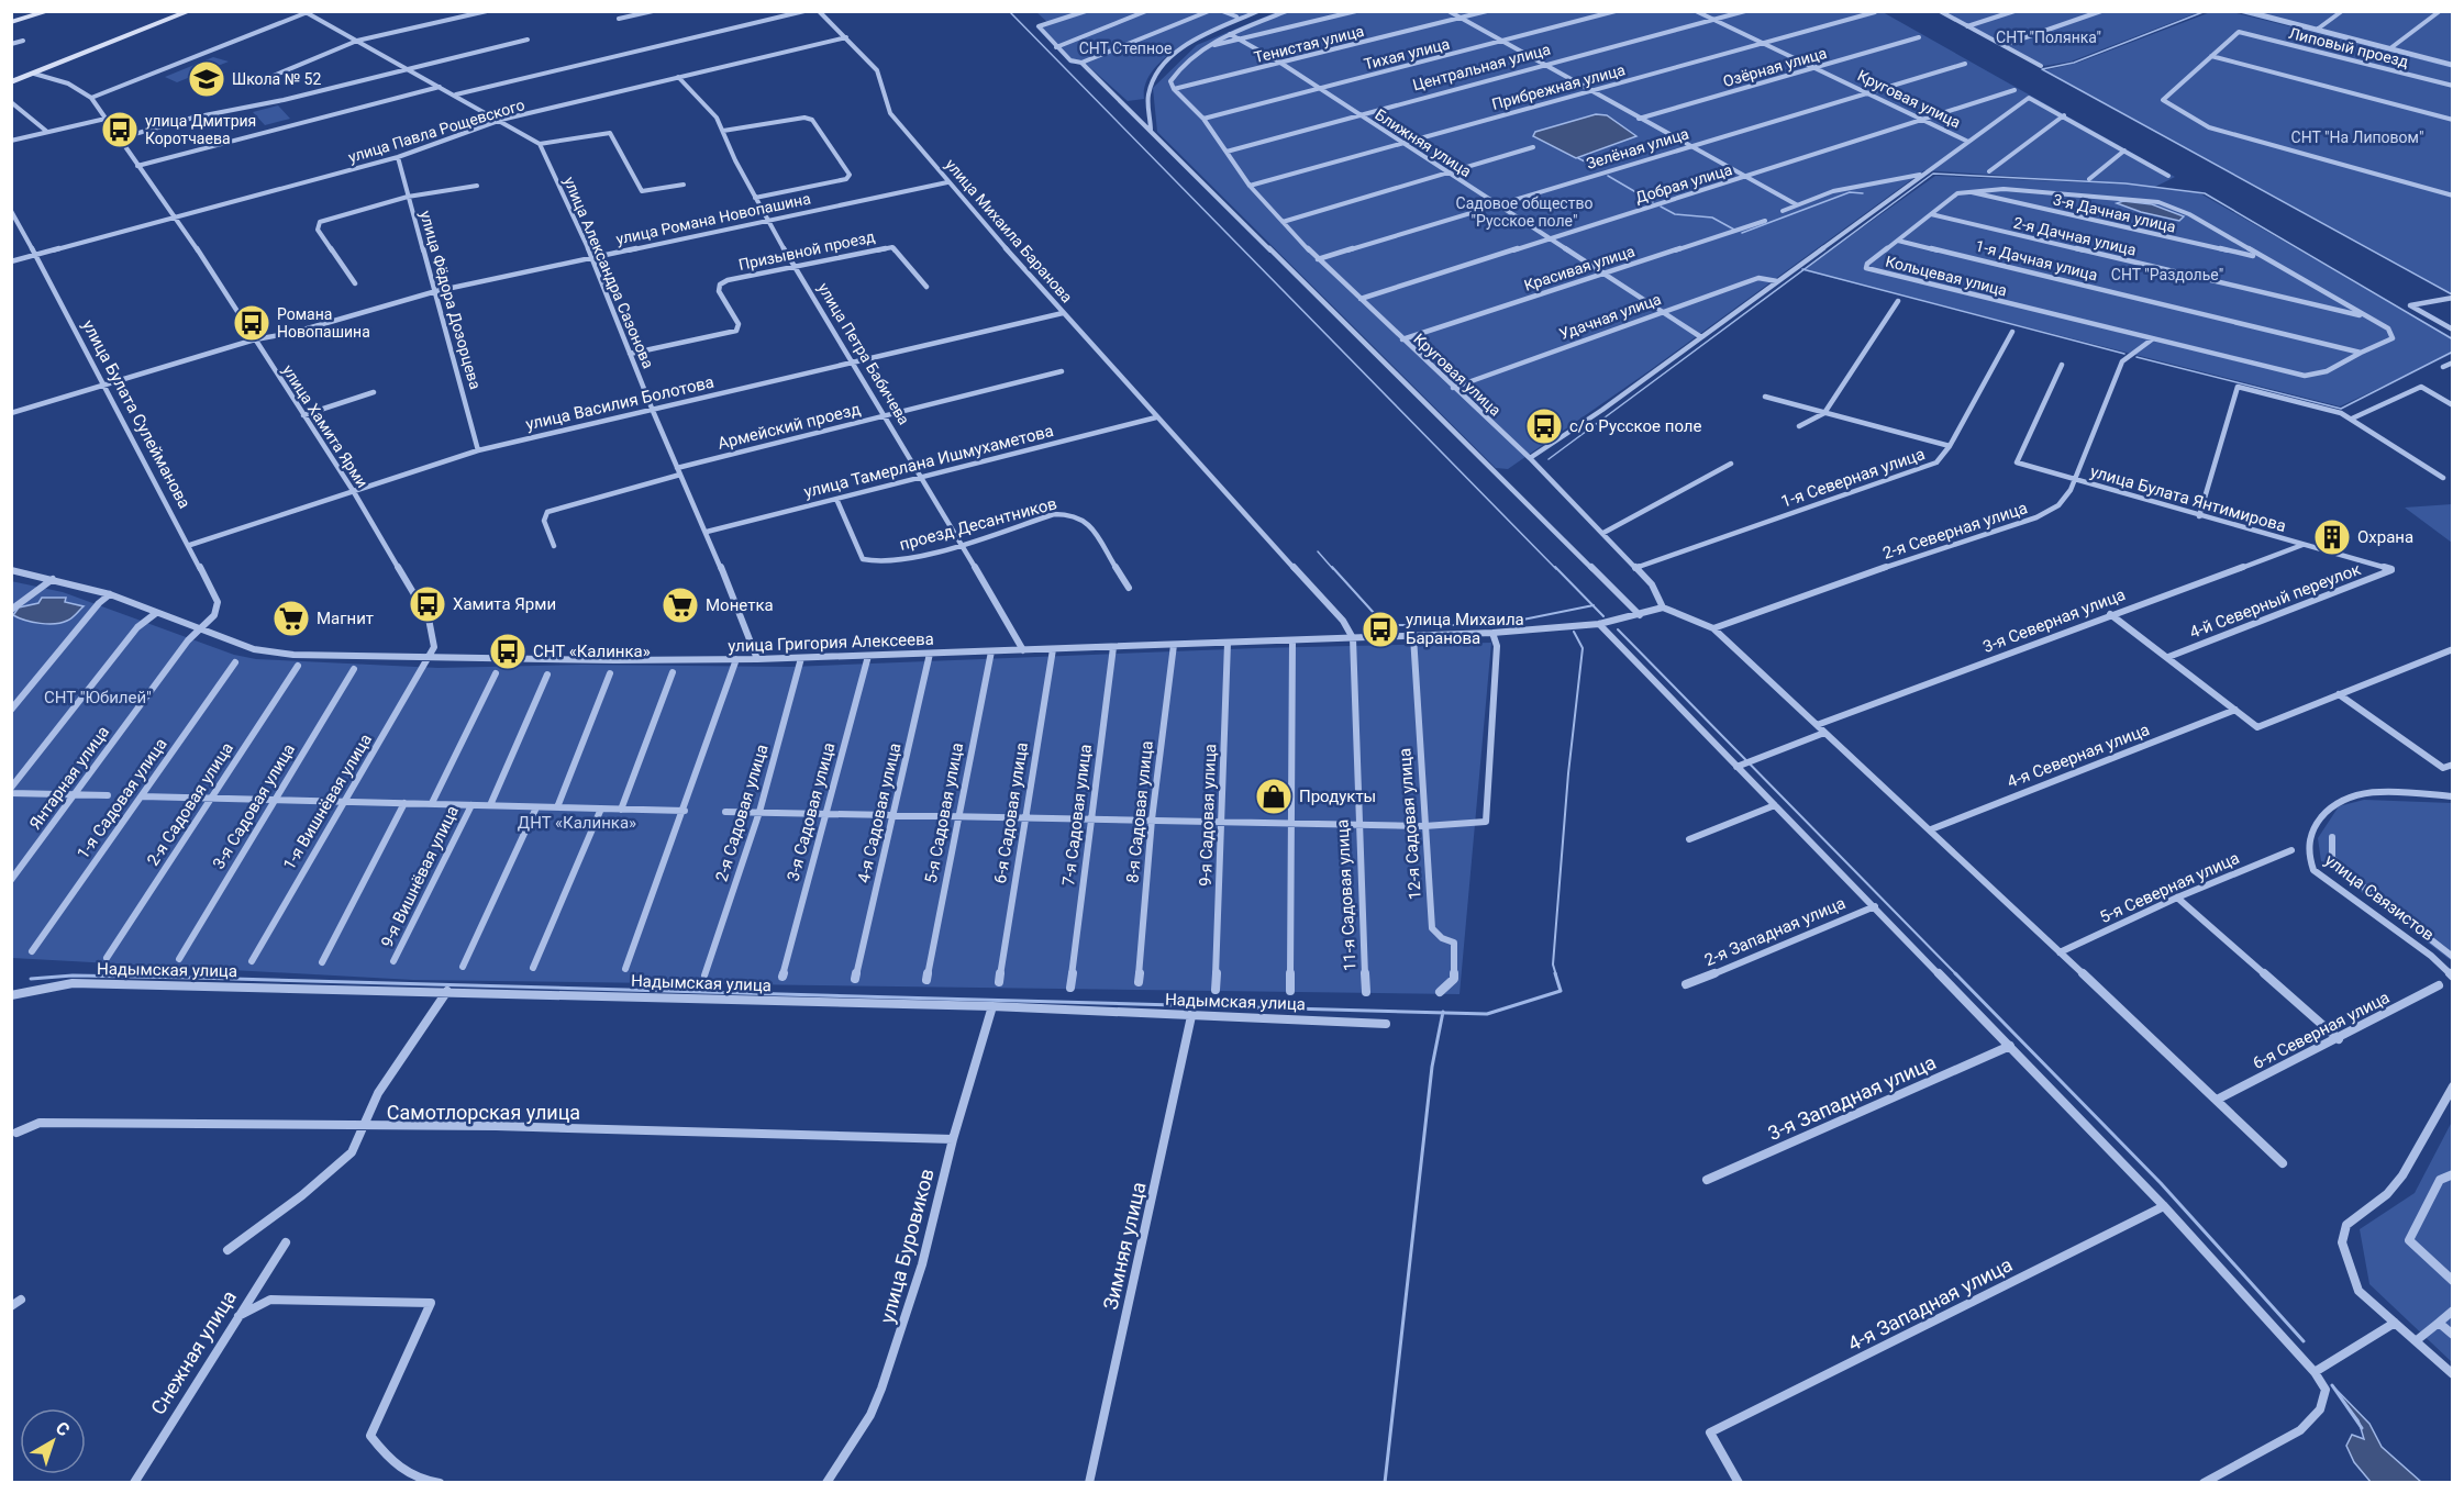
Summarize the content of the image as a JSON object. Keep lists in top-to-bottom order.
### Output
{
  "streets": {
    "street": [
      "Тенистая улица",
      "Липовый проезд",
      "Тихая улица",
      "Центральная улица",
      "Озёрная улица",
      "Прибрежная улица",
      "Круговая улица",
      "улица Павла Рощевского",
      "Ближняя улица",
      "Зелёная улица",
      "Добрая улица",
      "3-я Дачная улица",
      "улица Романа Новопашина",
      "улица Михаила Баранова",
      "2-я Дачная улица",
      "Призывной проезд",
      "1-я Дачная улица",
      "Красивая улица",
      "улица Александра Сазонова",
      "Кольцевая улица",
      "улица Фёдора Дозорцева",
      "Удачная улица",
      "улица Петра Бабичева",
      "улица Василия Болотова",
      "улица Булата Сулейманова",
      "улица Хамита Ярми",
      "Армейский проезд",
      "улица Тамерлана Ишмухаметова",
      "1-я Северная улица",
      "улица Булата Янтимирова",
      "проезд Десантников",
      "2-я Северная улица",
      "4-й Северный переулок",
      "3-я Северная улица",
      "улица Григория Алексеева",
      "4-я Северная улица",
      "Янтарная улица",
      "1-я Садовая улица",
      "1-я Вишнёвая улица",
      "2-я Садовая улица",
      "3-я Садовая улица",
      "8-я Садовая улица",
      "4-я Садовая улица",
      "5-я Садовая улица",
      "6-я Садовая улица",
      "7-я Садовая улица",
      "9-я Садовая улица",
      "12-я Садовая улица",
      "9-я Вишнёвая улица",
      "5-я Северная улица",
      "11-я Садовая улица",
      "улица Связистов",
      "2-я Западная улица",
      "Надымская улица",
      "6-я Северная улица",
      "3-я Западная улица",
      "Самотлорская улица",
      "улица Буровиков",
      "Зимняя улица",
      "4-я Западная улица",
      "Снежная улица"
    ]
  },
  "crossings": [
    ["Тенистая улица", "Круговая улица"],
    ["Тенистая улица", "Ближняя улица"],
    ["Тихая улица", "Круговая улица"],
    ["Тихая улица", "Ближняя улица"],
    ["Центральная улица", "Круговая улица"],
    ["Центральная улица", "Ближняя улица"],
    ["Озёрная улица", "Круговая улица"],
    ["Прибрежная улица", "Круговая улица"],
    ["Прибрежная улица", "Ближняя улица"],
    ["Круговая улица", "Зелёная улица"],
    ["Круговая улица", "Добрая улица"],
    ["Круговая улица", "Красивая улица"],
    ["Круговая улица", "Удачная улица"],
    ["Круговая улица", "1-я Северная улица"],
    ["Круговая улица", "улица Григория Алексеева"],
    ["улица Павла Рощевского", "улица Михаила Баранова"],
    ["улица Павла Рощевского", "улица Фёдора Дозорцева"],
    ["улица Павла Рощевского", "улица Петра Бабичева"],
    ["улица Павла Рощевского", "улица Булата Сулейманова"],
    ["улица Павла Рощевского", "улица Хамита Ярми"],
    ["Ближняя улица", "Зелёная улица"],
    ["Ближняя улица", "Добрая улица"],
    ["Ближняя улица", "Красивая улица"],
    ["Ближняя улица", "Удачная улица"],
    ["3-я Дачная улица", "Кольцевая улица"],
    ["улица Романа Новопашина", "улица Михаила Баранова"],
    ["улица Романа Новопашина", "улица Александра Сазонова"],
    ["улица Романа Новопашина", "улица Фёдора Дозорцева"],
    ["улица Романа Новопашина", "улица Петра Бабичева"],
    ["улица Романа Новопашина", "улица Булата Сулейманова"],
    ["улица Романа Новопашина", "улица Хамита Ярми"],
    ["улица Михаила Баранова", "улица Василия Болотова"],
    ["улица Михаила Баранова", "улица Тамерлана Ишмухаметова"],
    ["улица Михаила Баранова", "улица Григория Алексеева"],
    ["улица Михаила Баранова", "11-я Садовая улица"],
    ["2-я Дачная улица", "Кольцевая улица"],
    ["Призывной проезд", "улица Александра Сазонова"],
    ["Призывной проезд", "улица Петра Бабичева"],
    ["1-я Дачная улица", "Кольцевая улица"],
    ["улица Александра Сазонова", "улица Василия Болотова"],
    ["улица Александра Сазонова", "Армейский проезд"],
    ["улица Александра Сазонова", "улица Тамерлана Ишмухаметова"],
    ["улица Александра Сазонова", "улица Григория Алексеева"],
    ["Кольцевая улица", "2-я Северная улица"],
    ["улица Фёдора Дозорцева", "улица Василия Болотова"],
    ["улица Петра Бабичева", "улица Василия Болотова"],
    ["улица Петра Бабичева", "Армейский проезд"],
    ["улица Петра Бабичева", "улица Тамерлана Ишмухаметова"],
    ["улица Петра Бабичева", "проезд Десантников"],
    ["улица Петра Бабичева", "улица Григория Алексеева"],
    ["улица Василия Болотова", "улица Булата Сулейманова"],
    ["улица Василия Болотова", "улица Хамита Ярми"],
    ["улица Булата Сулейманова", "улица Григория Алексеева"],
    ["улица Булата Сулейманова", "Янтарная улица"],
    ["улица Хамита Ярми", "улица Григория Алексеева"],
    ["улица Хамита Ярми", "1-я Вишнёвая улица"],
    ["улица Тамерлана Ишмухаметова", "проезд Десантников"],
    ["улица Булата Янтимирова", "2-я Северная улица"],
    ["улица Булата Янтимирова", "4-й Северный переулок"],
    ["улица Булата Янтимирова", "3-я Северная улица"],
    ["улица Григория Алексеева", "Янтарная улица"],
    ["улица Григория Алексеева", "1-я Вишнёвая улица"],
    ["улица Григория Алексеева", "2-я Садовая улица"],
    ["улица Григория Алексеева", "3-я Садовая улица"],
    ["улица Григория Алексеева", "8-я Садовая улица"],
    ["улица Григория Алексеева", "4-я Садовая улица"],
    ["улица Григория Алексеева", "5-я Садовая улица"],
    ["улица Григория Алексеева", "6-я Садовая улица"],
    ["улица Григория Алексеева", "7-я Садовая улица"],
    ["улица Григория Алексеева", "9-я Садовая улица"],
    ["улица Григория Алексеева", "12-я Садовая улица"],
    ["улица Григория Алексеева", "11-я Садовая улица"],
    ["Надымская улица", "улица Буровиков"],
    ["Надымская улица", "Зимняя улица"],
    ["Самотлорская улица", "улица Буровиков"]
  ],
  "parks": [
    "СНТ \"Полянка\"",
    "СНТ Степное",
    "СНТ \"На Липовом\"",
    "Садовое общество \"Русское поле\"",
    "СНТ \"Раздолье\"",
    "СНТ \"Юбилей\"",
    "ДНТ «Калинка»"
  ],
  "places": {
    "school or university": ["Школа № 52"],
    "bus stop": [
      "улица Дмитрия Коротчаева",
      "Романа Новопашина",
      "с/о Русское поле",
      "Хамита Ярми",
      "улица Михаила Баранова",
      "СНТ «Калинка»"
    ],
    "building": ["Охрана"],
    "supermarket": ["Монетка", "Магнит"],
    "shop": ["Продукты"]
  },
  "north": "top right"
}
